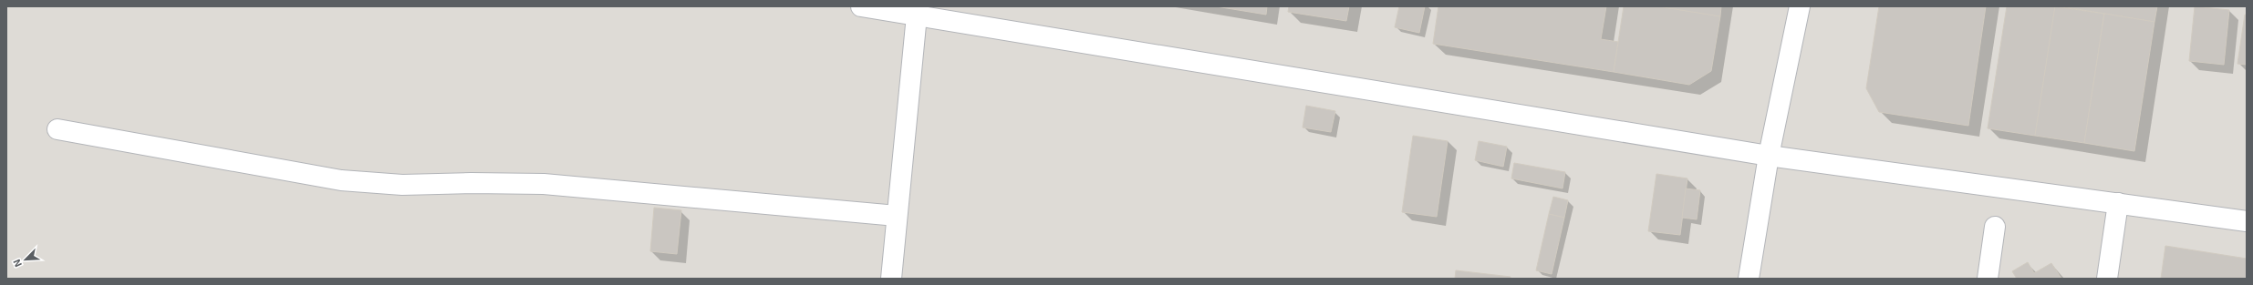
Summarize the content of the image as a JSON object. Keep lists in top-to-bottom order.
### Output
{
  "north": "bottom left"
}
